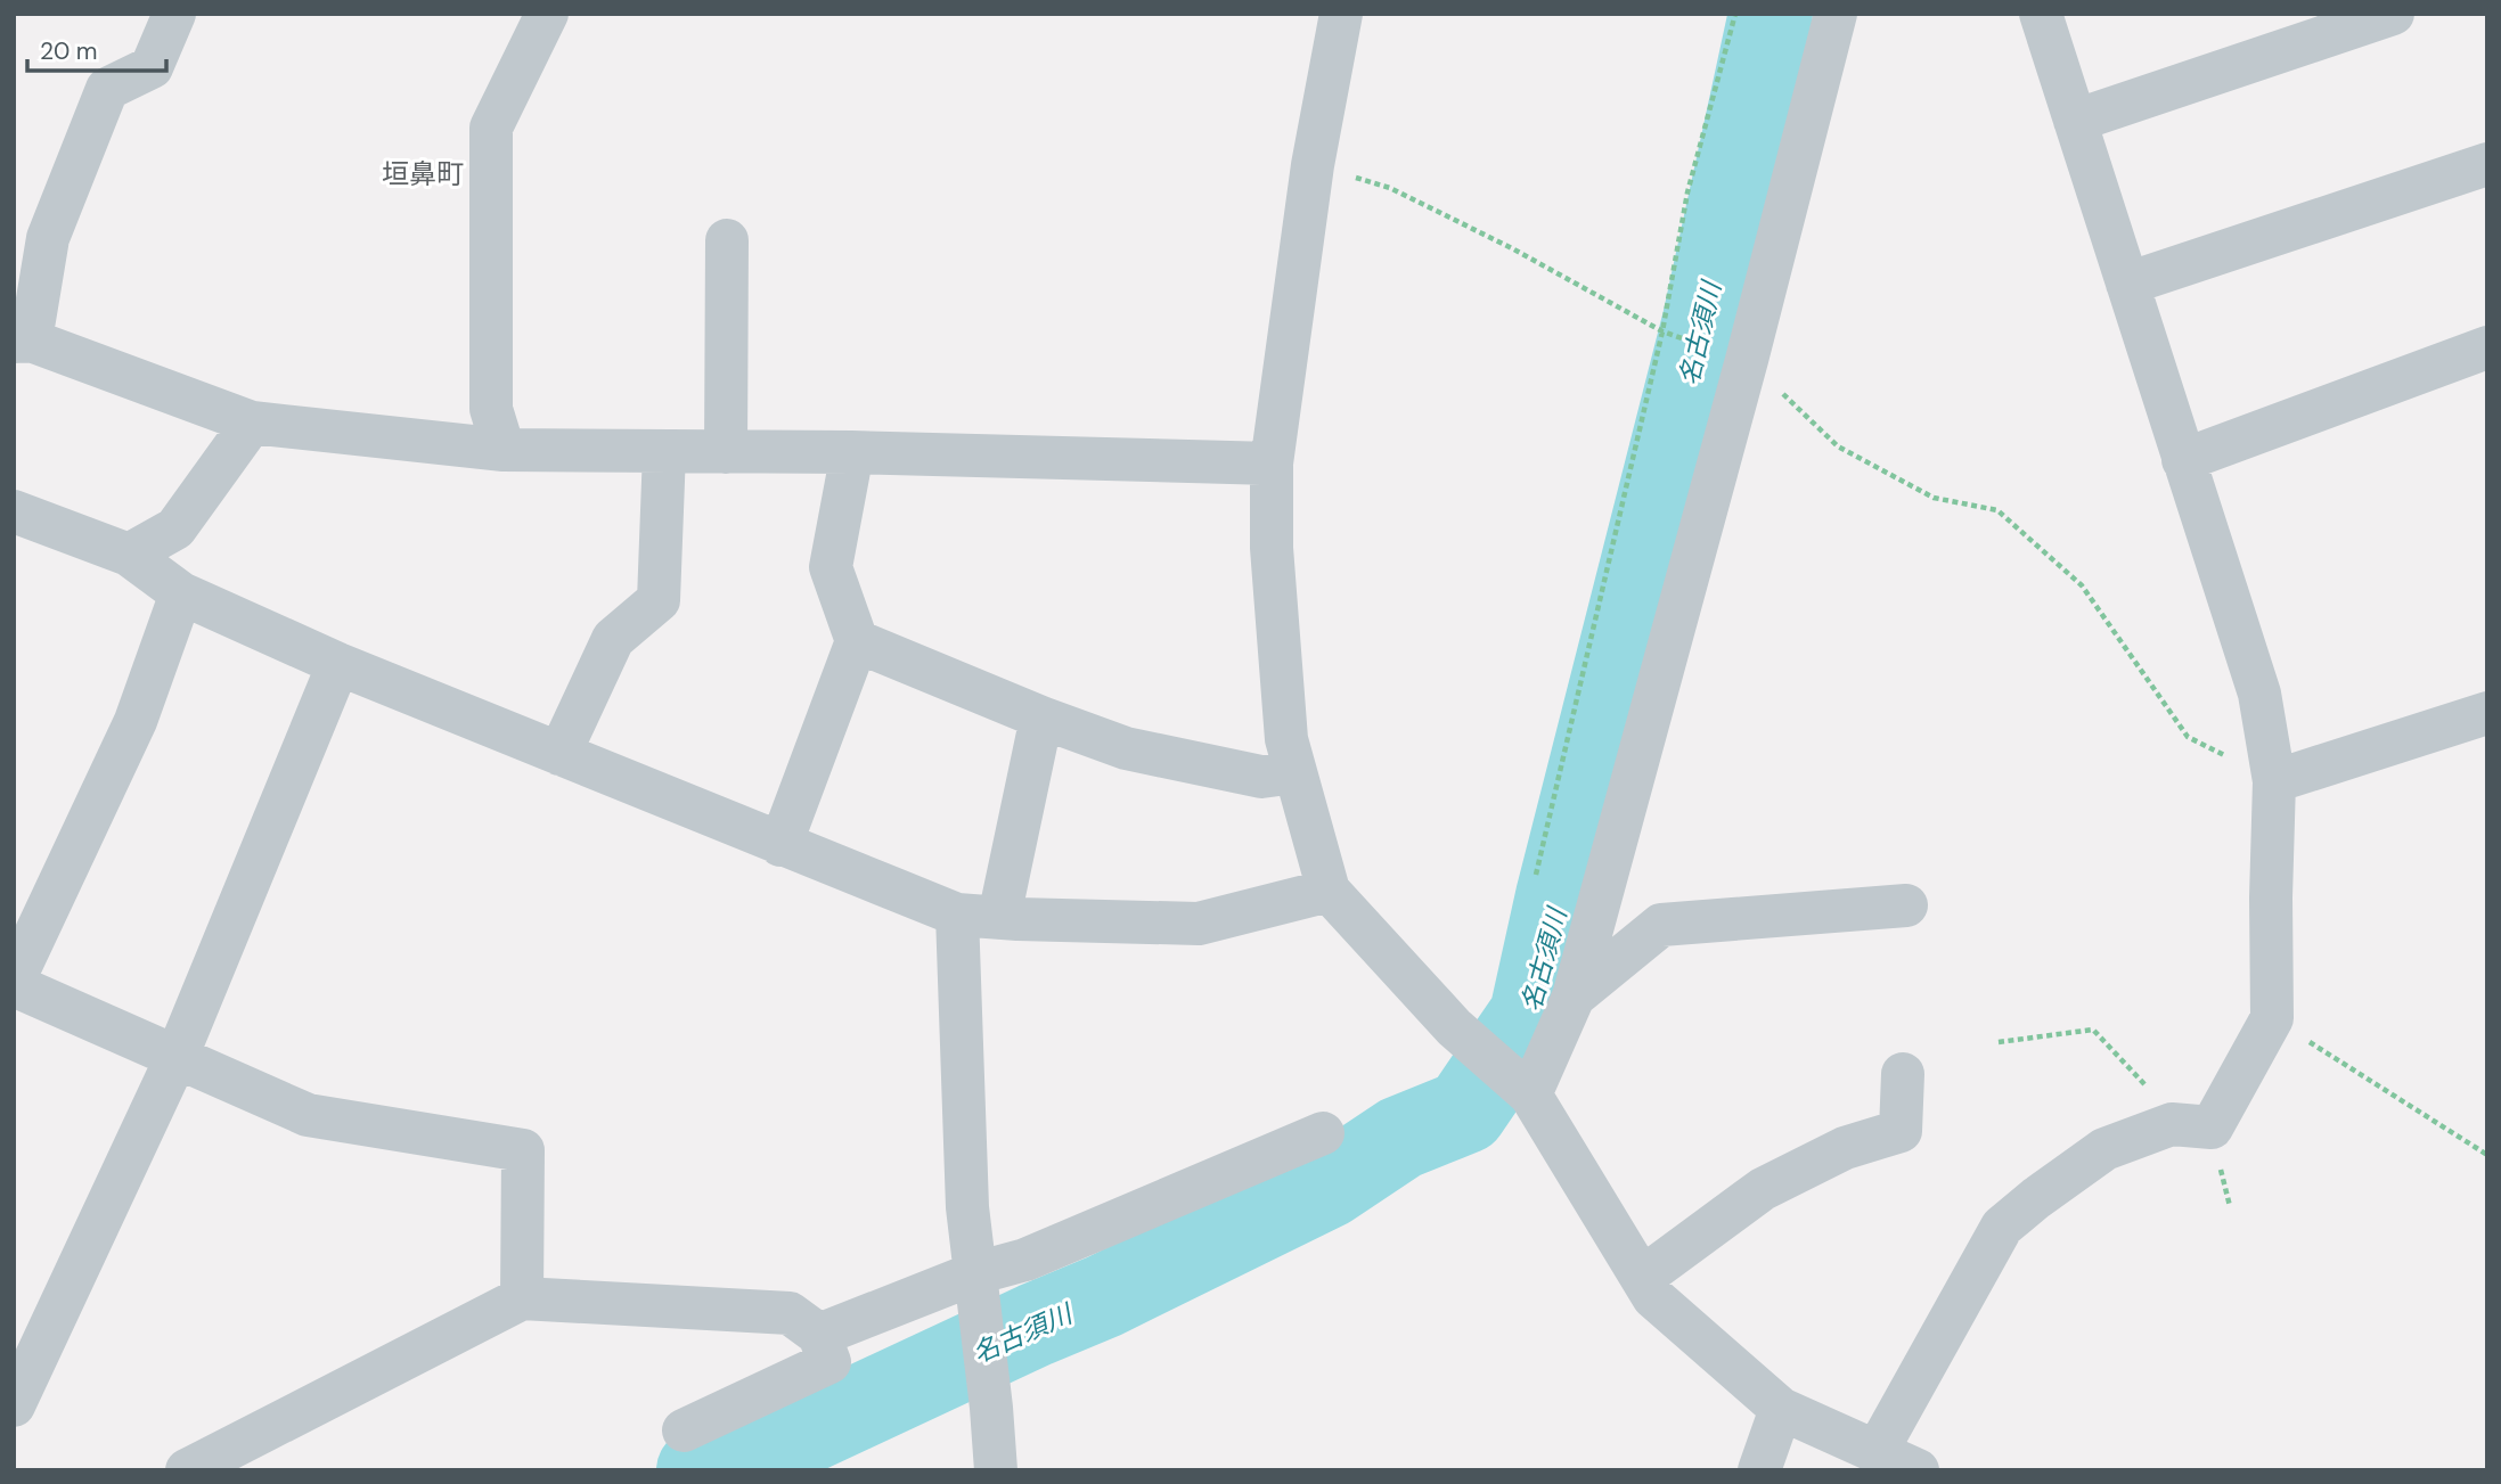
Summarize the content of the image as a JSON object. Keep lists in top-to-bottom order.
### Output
{
  "districts": ["垣鼻町"],
  "water": ["名古須川"],
  "scale_bar": "20 m"
}
